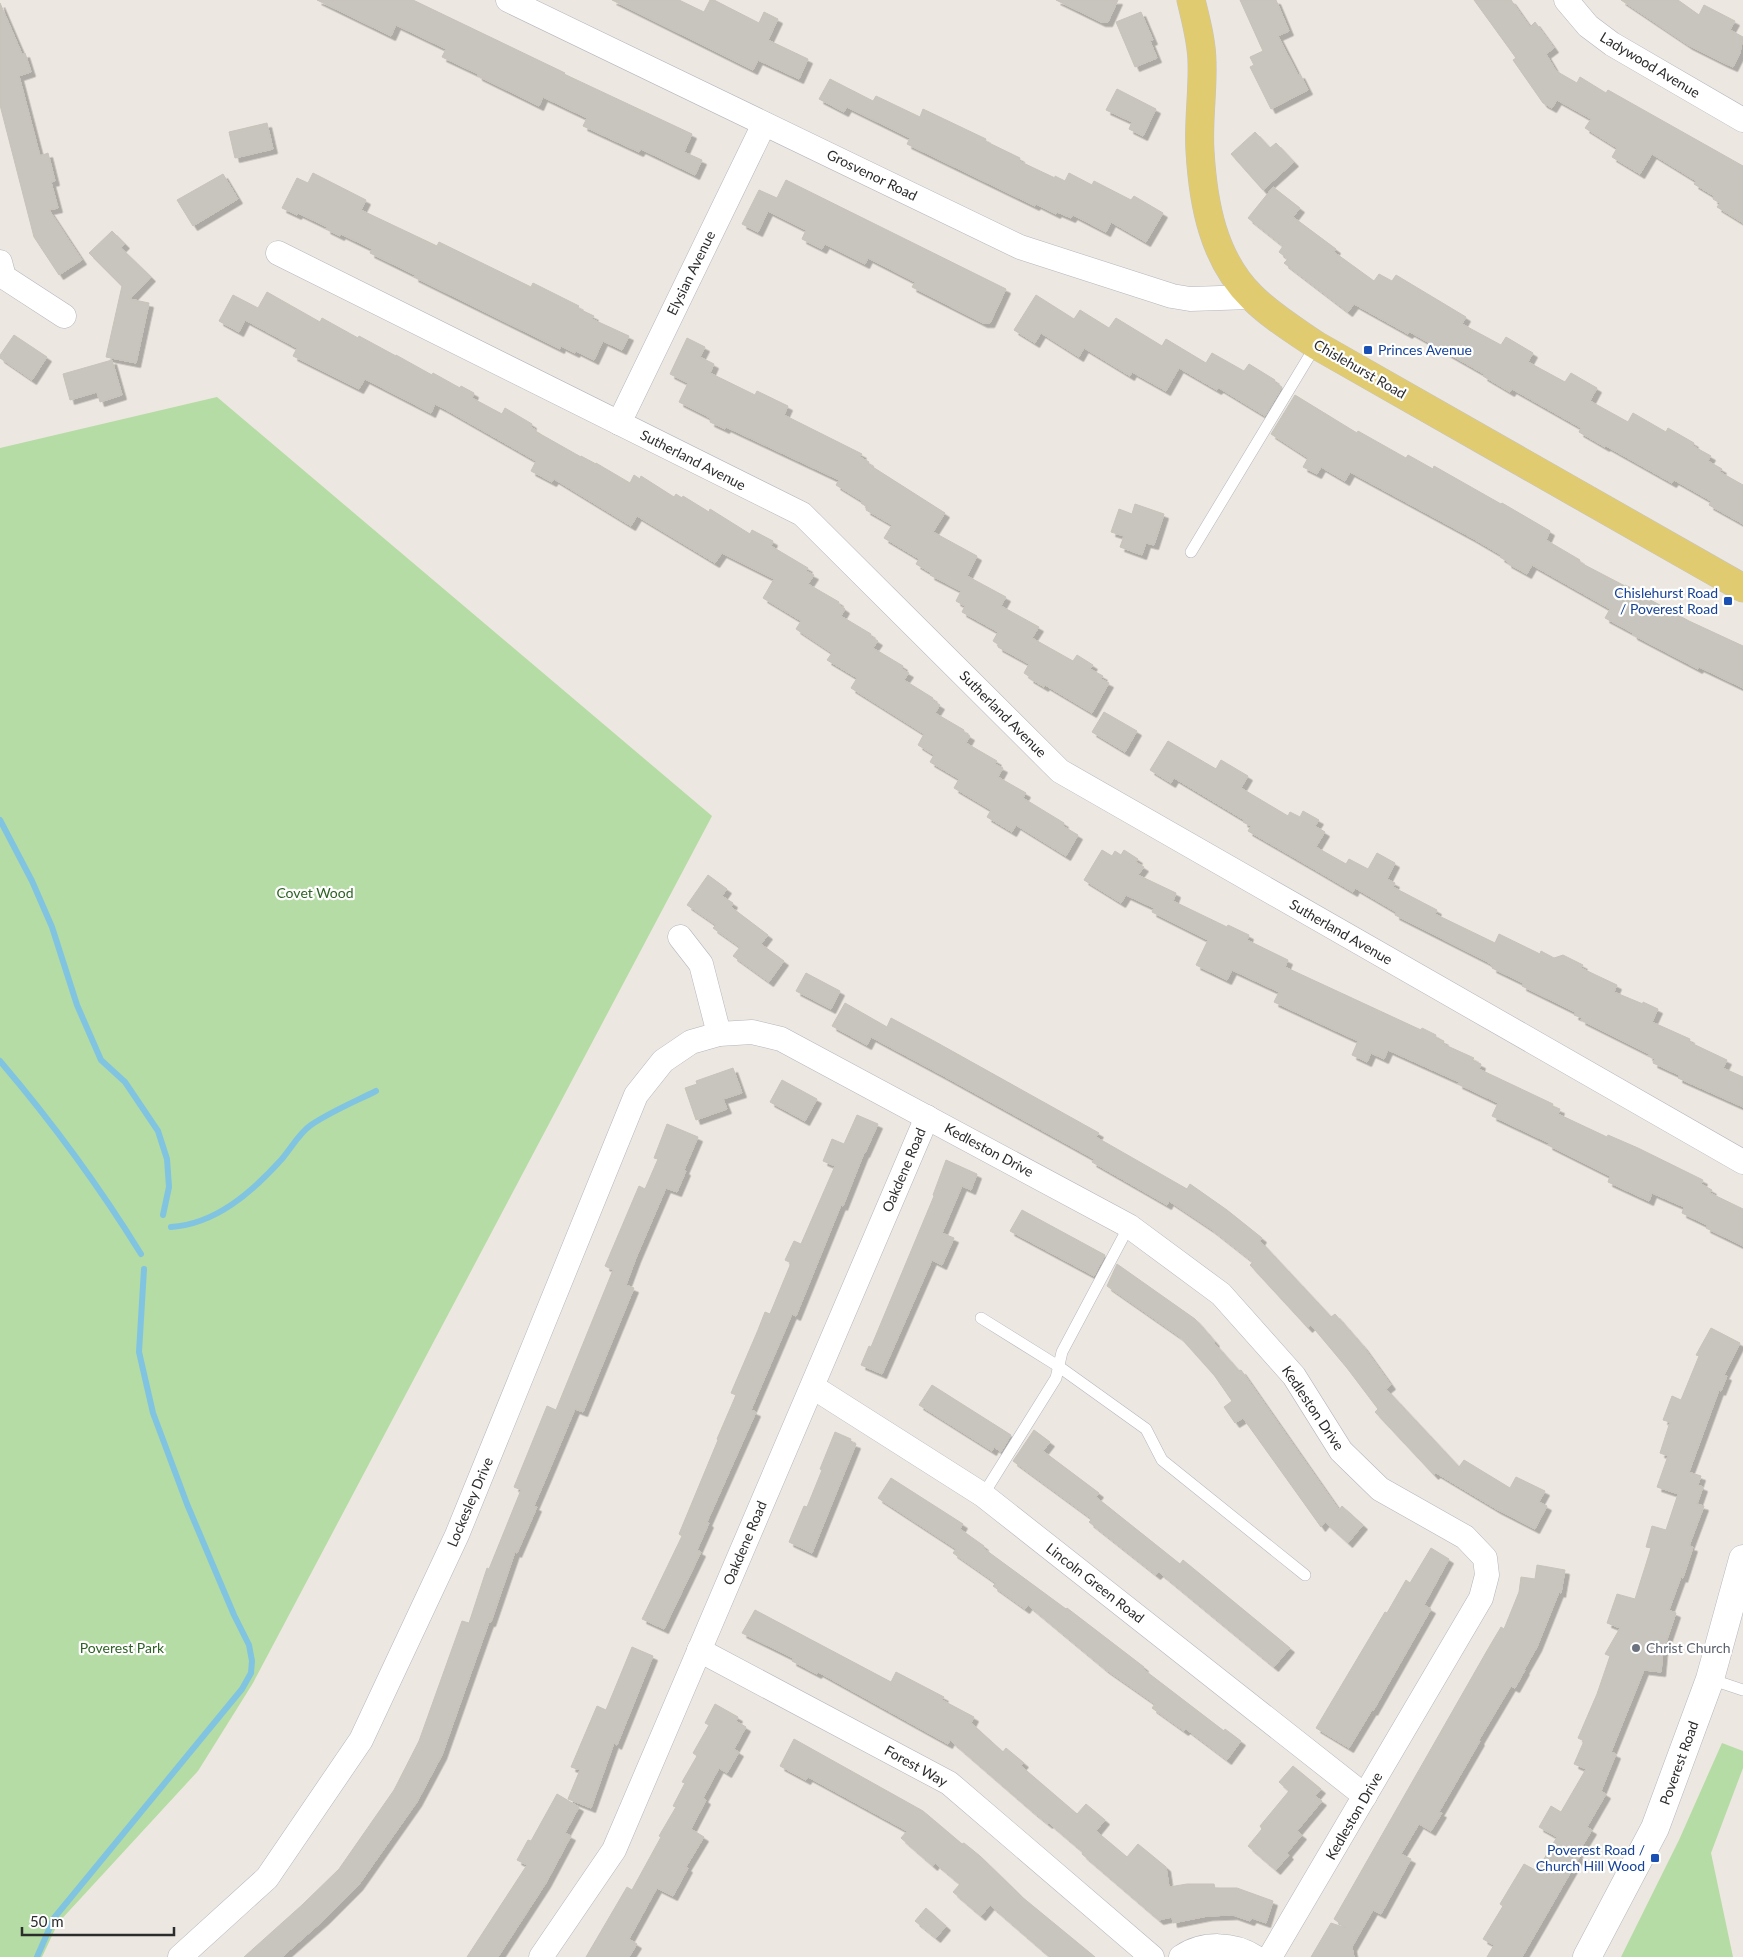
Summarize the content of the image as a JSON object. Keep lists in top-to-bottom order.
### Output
{
  "streets": {
    "main road": ["Chislehurst Road"],
    "street": [
      "Ladywood Avenue",
      "Grosvenor Road",
      "Elysian Avenue",
      "Sutherland Avenue",
      "Kedleston Drive",
      "Oakdene Road",
      "Lockesley Drive",
      "Lincoln Green Road",
      "Poverest Road",
      "Forest Way"
    ]
  },
  "crossings": [
    ["Grosvenor Road", "Elysian Avenue"],
    ["Grosvenor Road", "Chislehurst Road"],
    ["Elysian Avenue", "Sutherland Avenue"],
    ["Kedleston Drive", "Oakdene Road"],
    ["Kedleston Drive", "Lockesley Drive"],
    ["Kedleston Drive", "Lincoln Green Road"],
    ["Oakdene Road", "Lincoln Green Road"],
    ["Oakdene Road", "Forest Way"]
  ],
  "parks": ["Covet Wood", "Poverest Park"],
  "places": {
    "transit": ["Princes Avenue", "Chislehurst Road / Poverest Road", "Poverest Road / Church Hill Wood"],
    "other": ["Christ Church"]
  },
  "scale_bar": "50 m"
}
